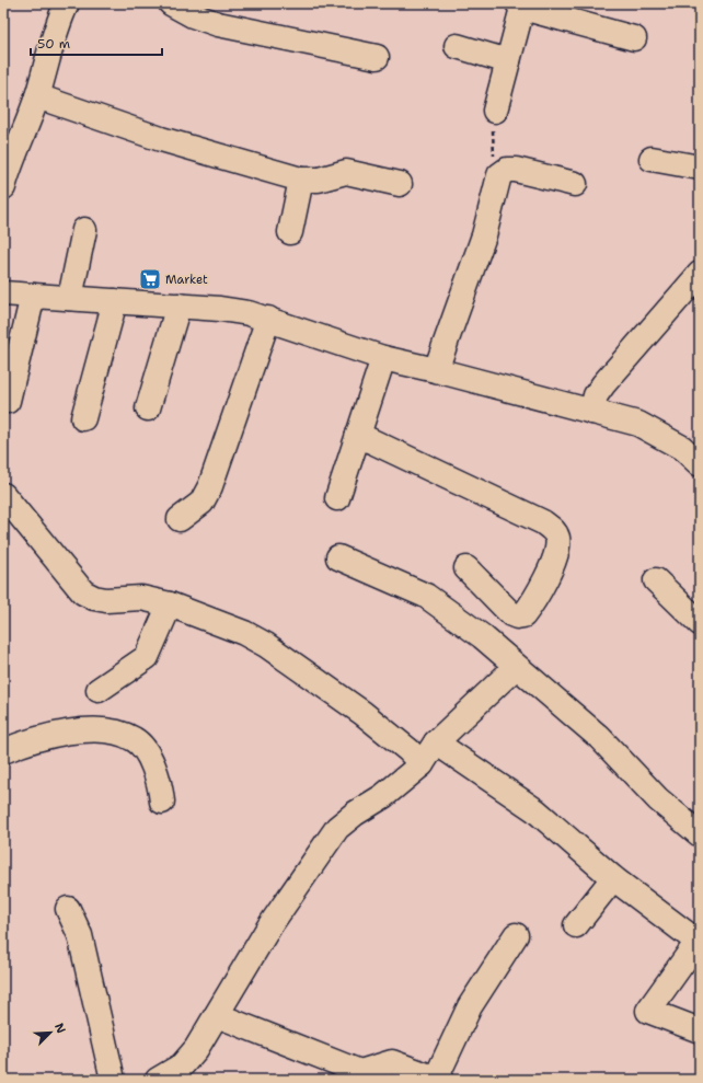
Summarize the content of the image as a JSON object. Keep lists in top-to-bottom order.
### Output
{
  "places": {
    "supermarket": ["Market"]
  },
  "scale_bar": "50 m",
  "north": "top right"
}
